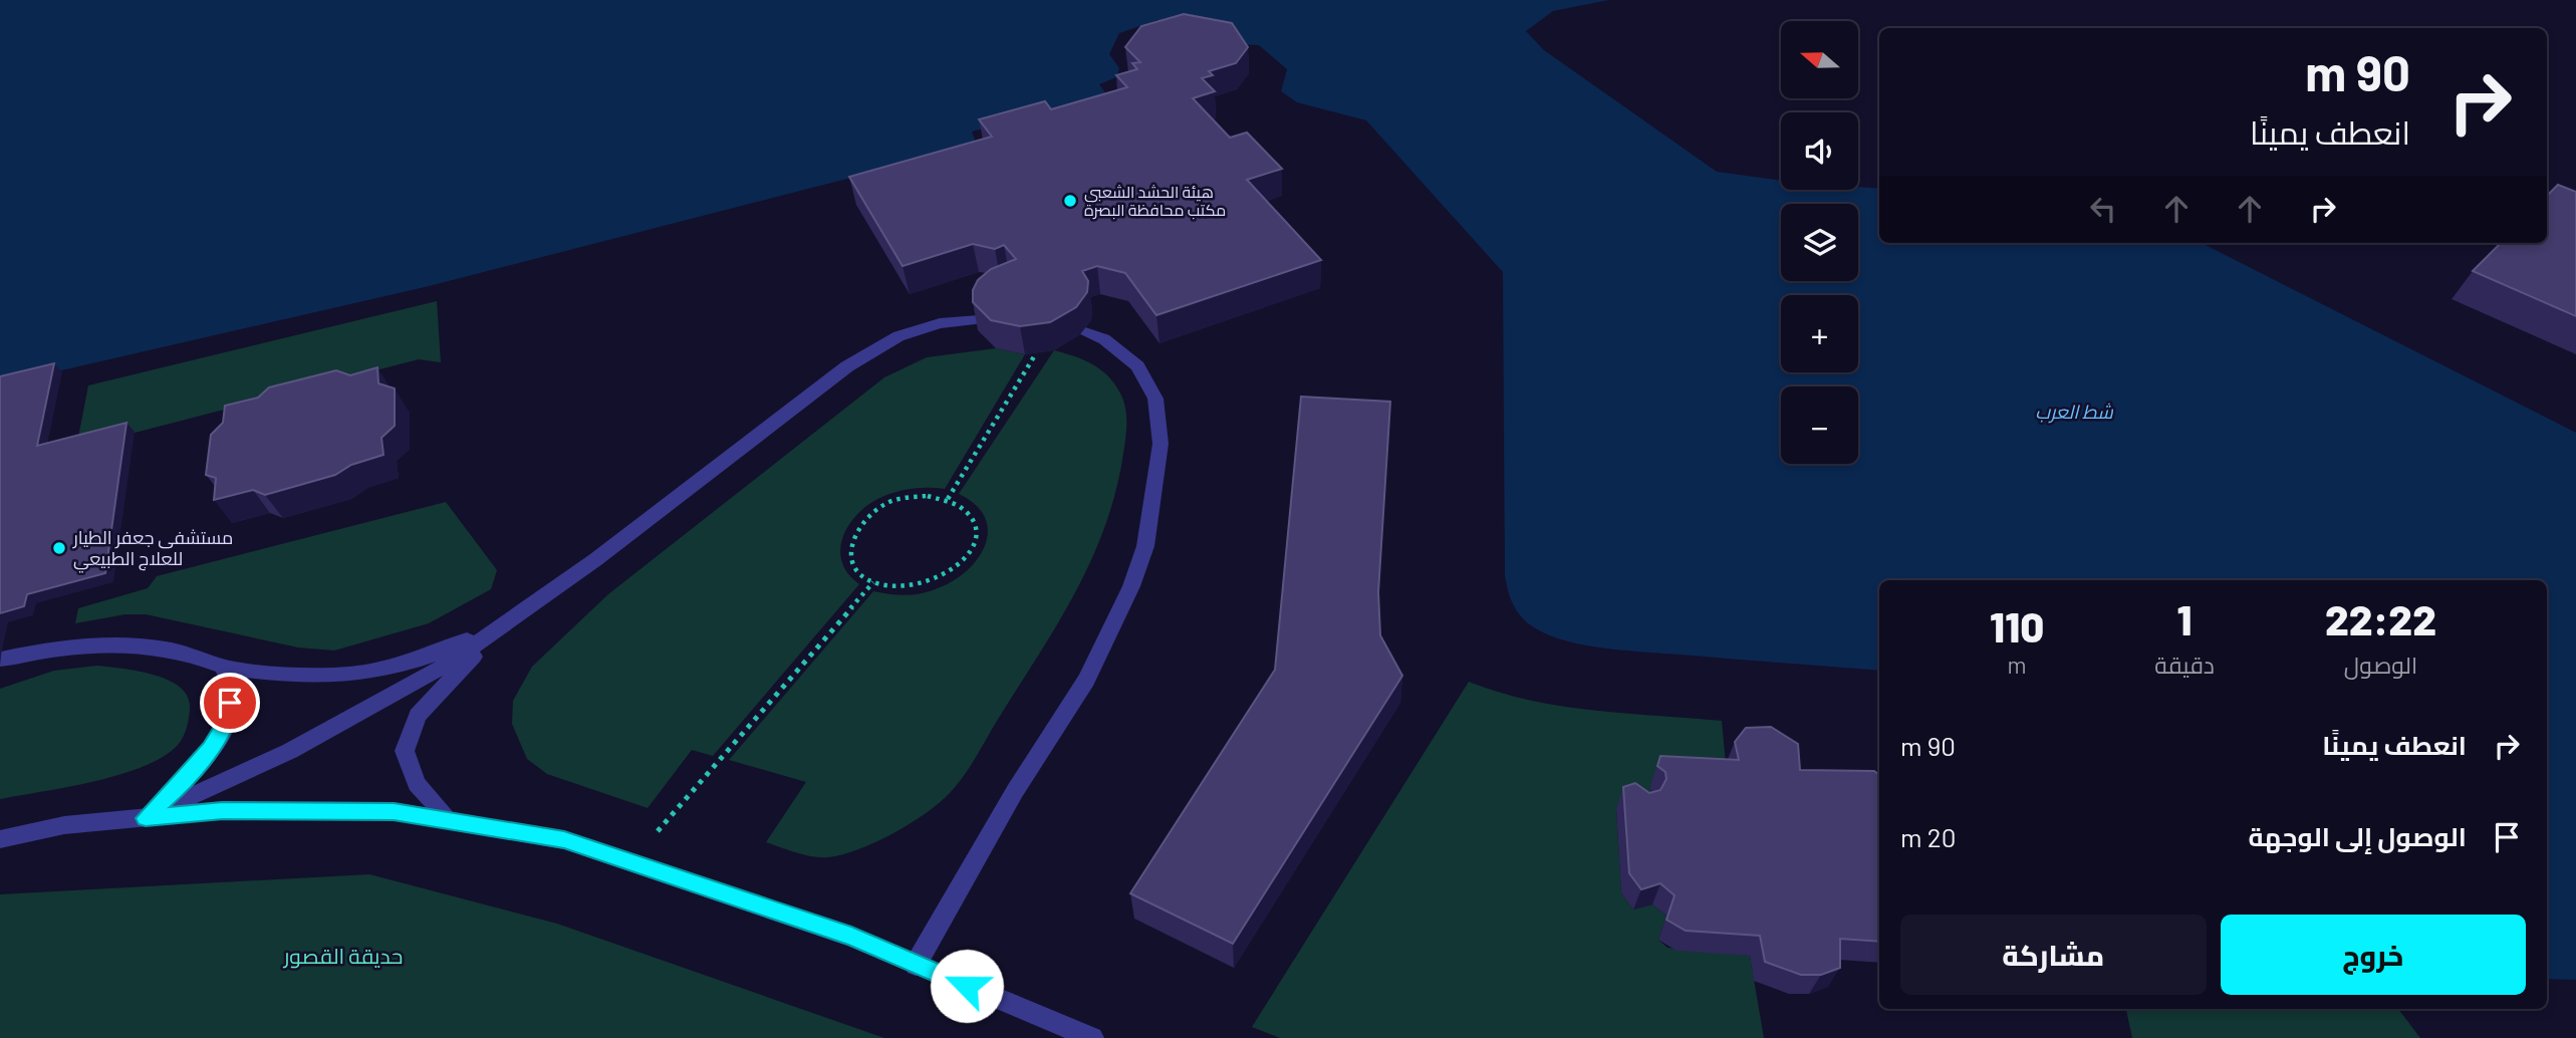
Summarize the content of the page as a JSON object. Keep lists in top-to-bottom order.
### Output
{
  "water": ["شط العرب"],
  "parks": ["حديقة القصور"],
  "places": ["هيئة الحشد الشعبي مكتب محافظة البصرة", "مستشفى جعفر الطيار للعلاج الطبيعي"],
  "north": "left",
  "page": {
    "map_buttons": ["+", "−"],
    "turn": ["90 m", "انعطف يمينًا"],
    "eta": [
      "22:22",
      "الوصول",
      "1",
      "دقيقة",
      "110",
      "m"
    ],
    "list": [
      {
        "name": "انعطف يمينًا",
        "value": "90 m"
      },
      {
        "name": "الوصول إلى الوجهة",
        "value": "20 m"
      }
    ],
    "buttons": ["خروج", "مشاركة"]
  }
}
